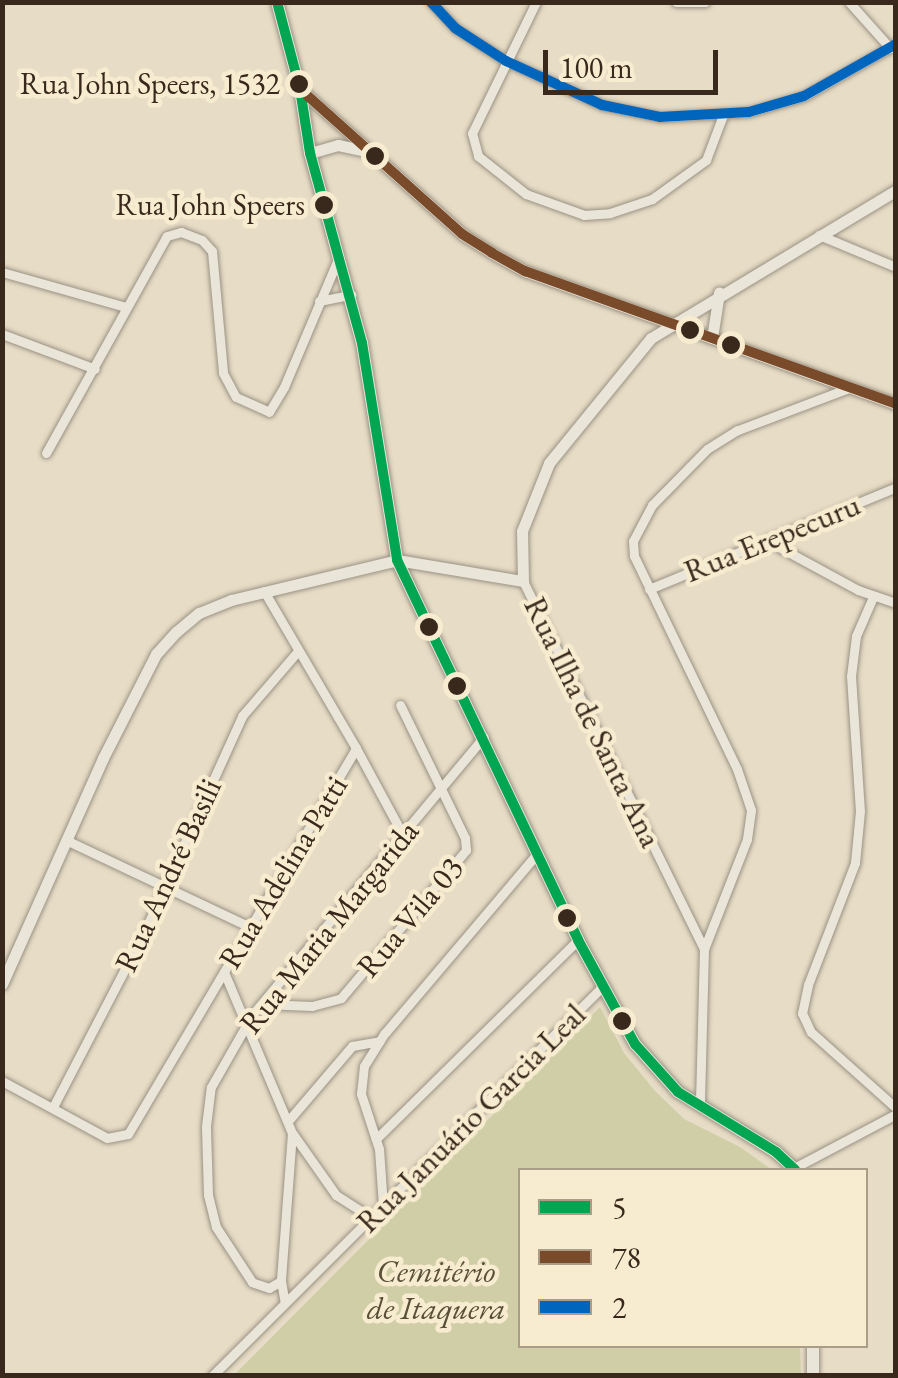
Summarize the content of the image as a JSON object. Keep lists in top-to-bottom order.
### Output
{
  "streets": {
    "street": [
      "Rua Erepecuru",
      "Rua Ilha de Santa Ana",
      "Rua Adelina Patti",
      "Rua André Basili",
      "Rua Vila 03",
      "Rua Maria Margarida",
      "Rua Januário Garcia Leal"
    ]
  },
  "crossings": [
    ["Rua Adelina Patti", "Rua André Basili"],
    ["Rua Vila 03", "Rua Maria Margarida"]
  ],
  "parks": ["Cemitério de Itaquera"],
  "places": ["Rua John Speers, 1532", "Rua John Speers"],
  "lines": ["transit line 5", "transit line 2", "transit line 78"],
  "legend": ["5", "78", "2"],
  "scale_bar": "100 m"
}
